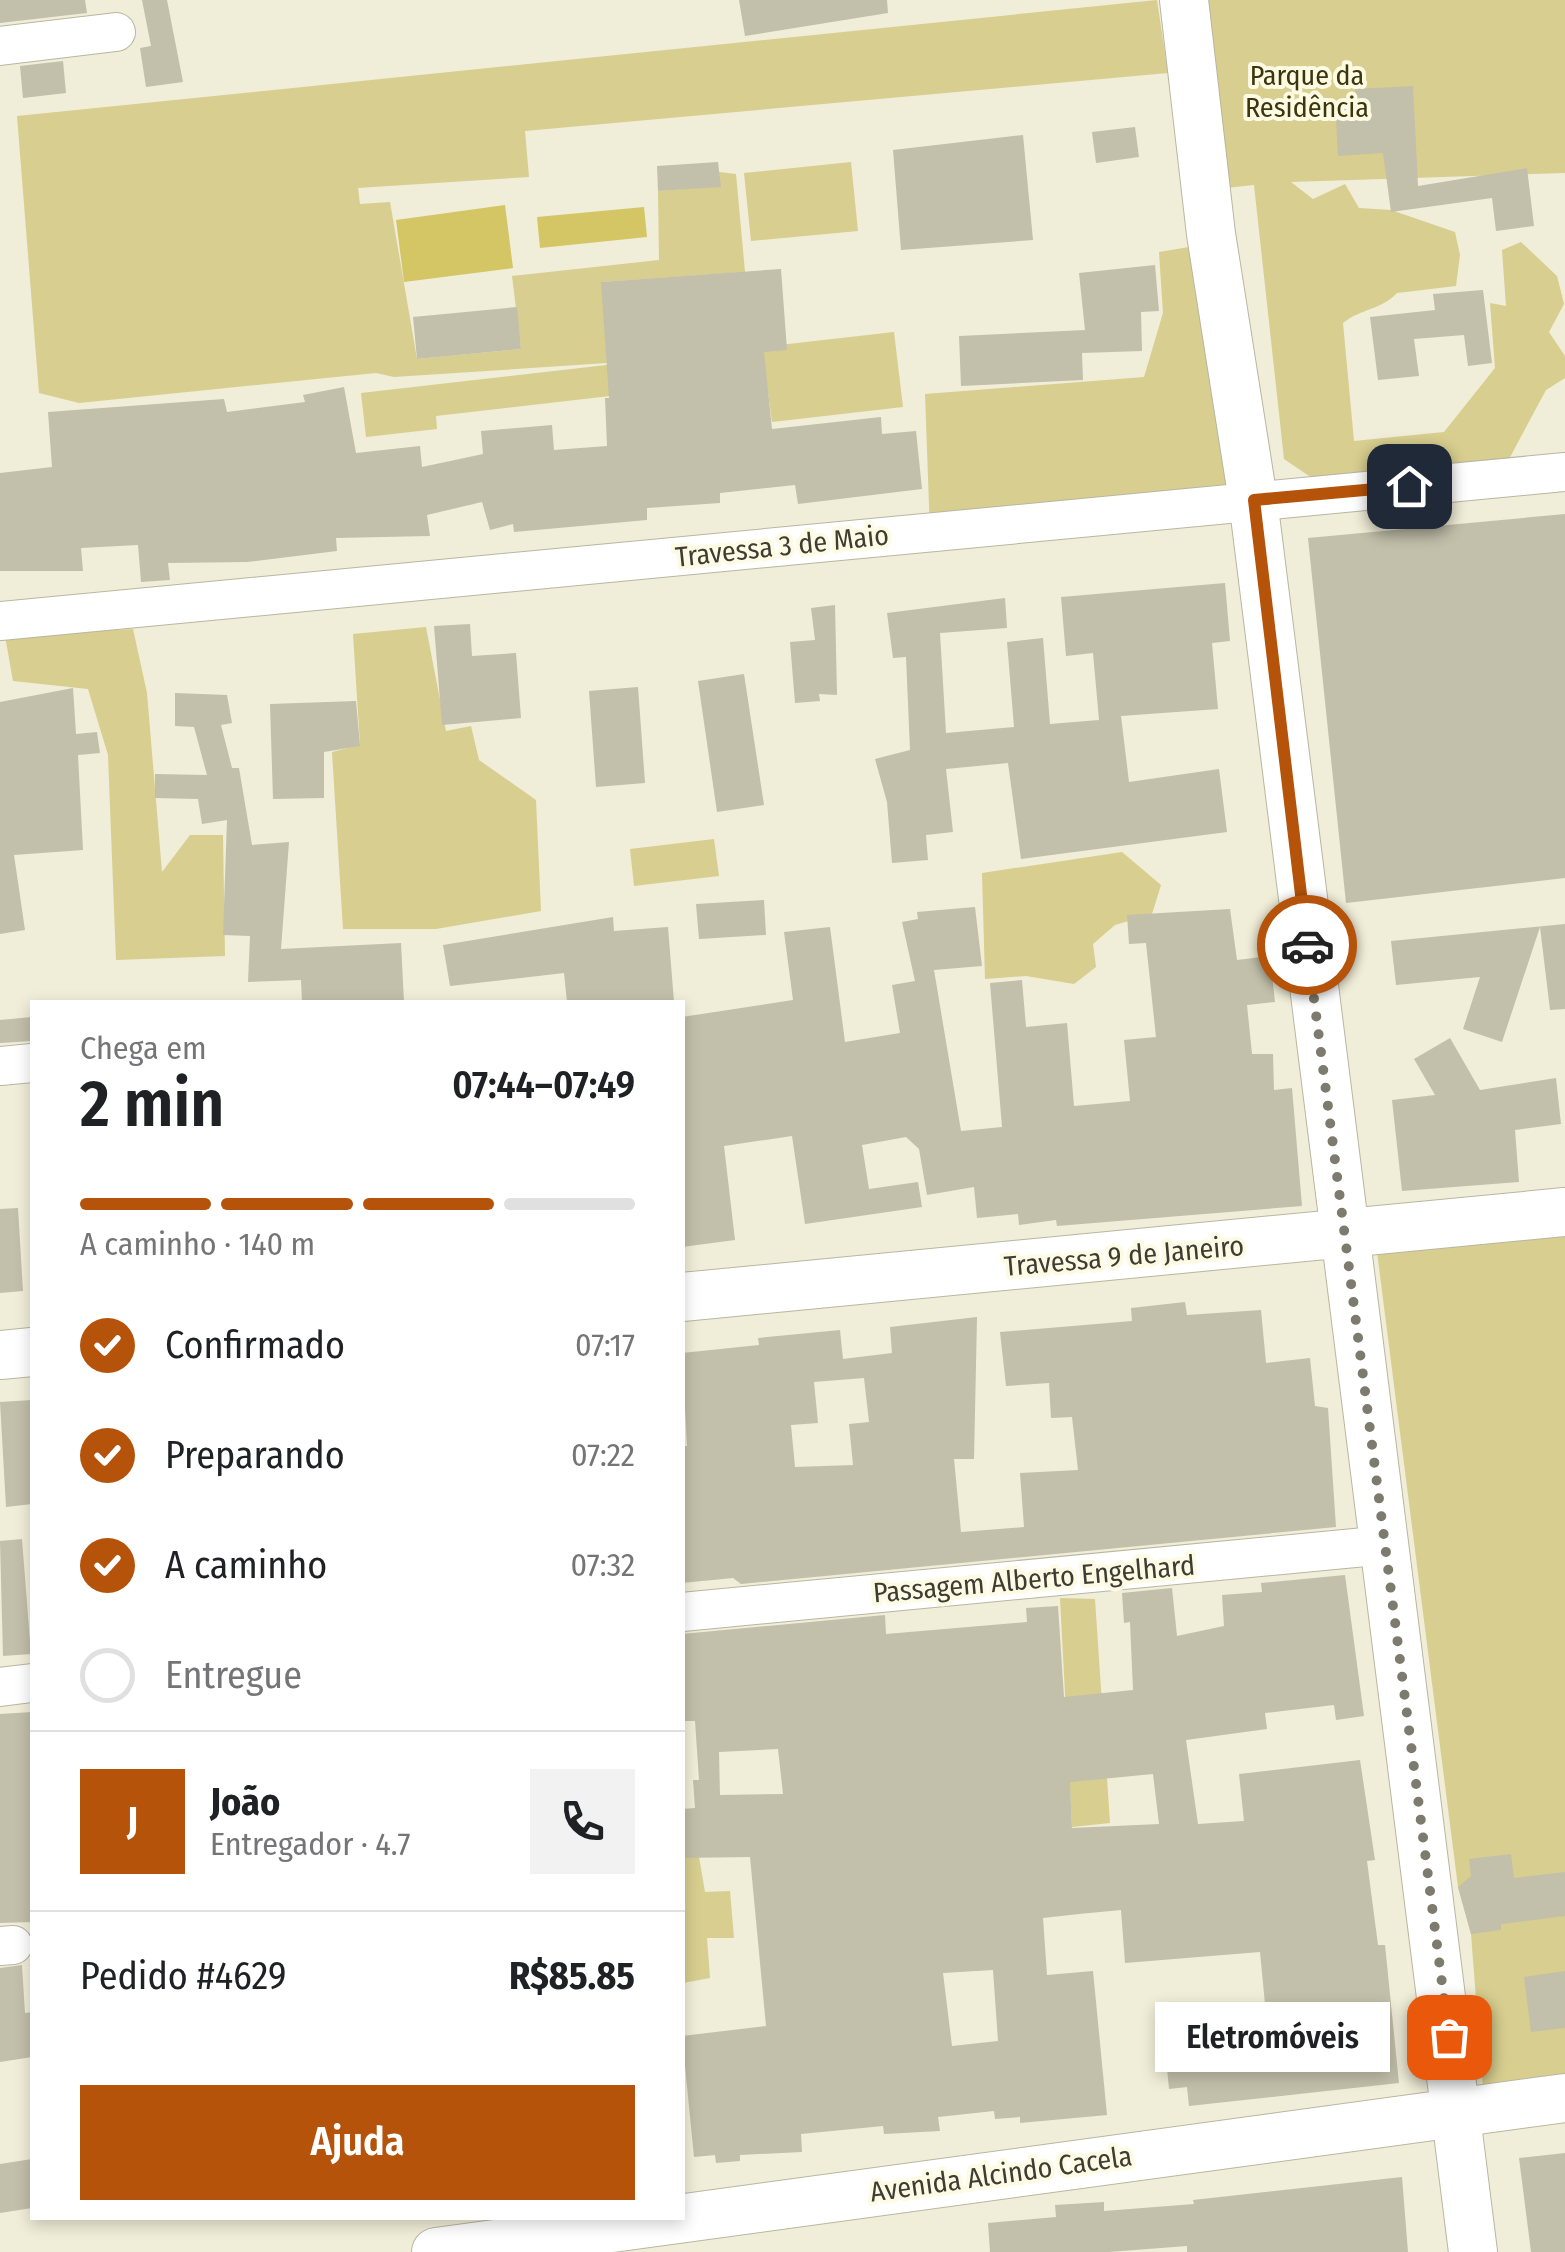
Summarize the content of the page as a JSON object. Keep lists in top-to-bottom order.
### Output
{
  "streets": {
    "main road": ["Travessa 9 de Janeiro", "Avenida Alcindo Cacela"],
    "street": ["Travessa 3 de Maio", "Passagem Alberto Engelhard"]
  },
  "parks": ["Parque da Residência"],
  "places": ["Eletromóveis"],
  "page": {
    "heading": ["2 min", "Chega em", "07:44–07:49"],
    "panel": [
      "João",
      "Entregador · 4.7",
      "Pedido #4629",
      "R$85.85"
    ],
    "bar": "A caminho · 140 m",
    "list": [
      ["Confirmado", "07:17"],
      ["Preparando", "07:22"],
      ["A caminho", "07:32"],
      "Entregue"
    ],
    "round": "J",
    "bubble": "Eletromóveis",
    "buttons": "Ajuda"
  }
}
